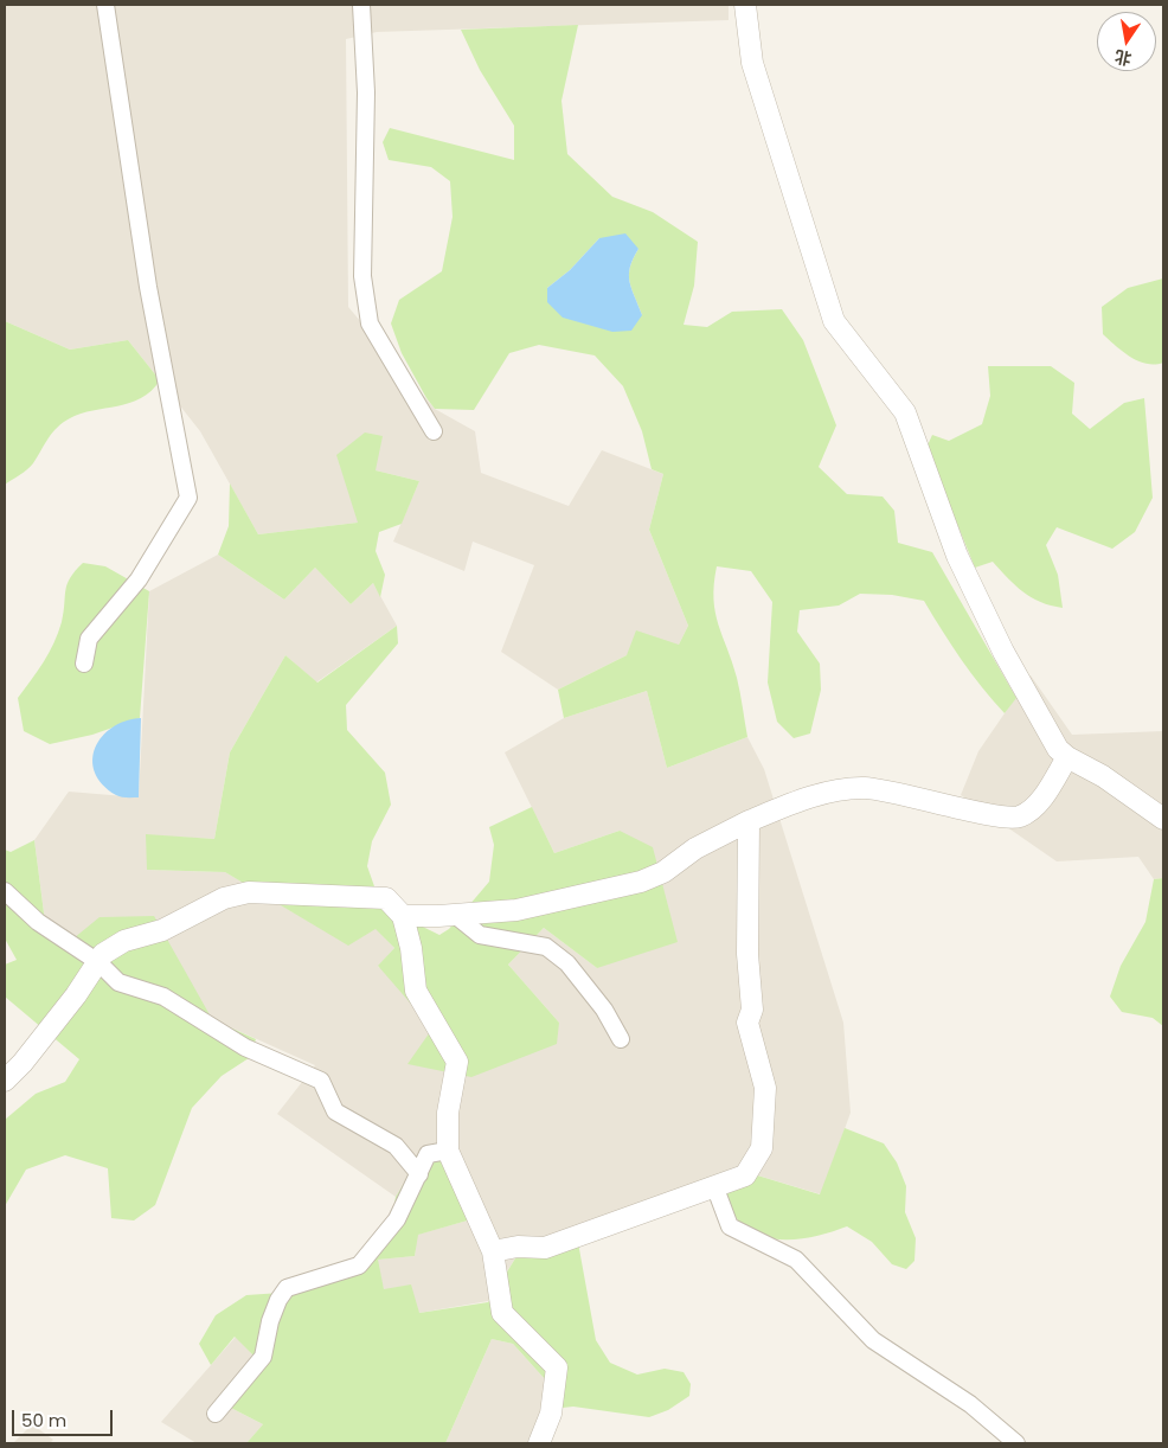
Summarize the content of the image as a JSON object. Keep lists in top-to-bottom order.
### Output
{
  "scale_bar": "50 m",
  "north": "bottom"
}
